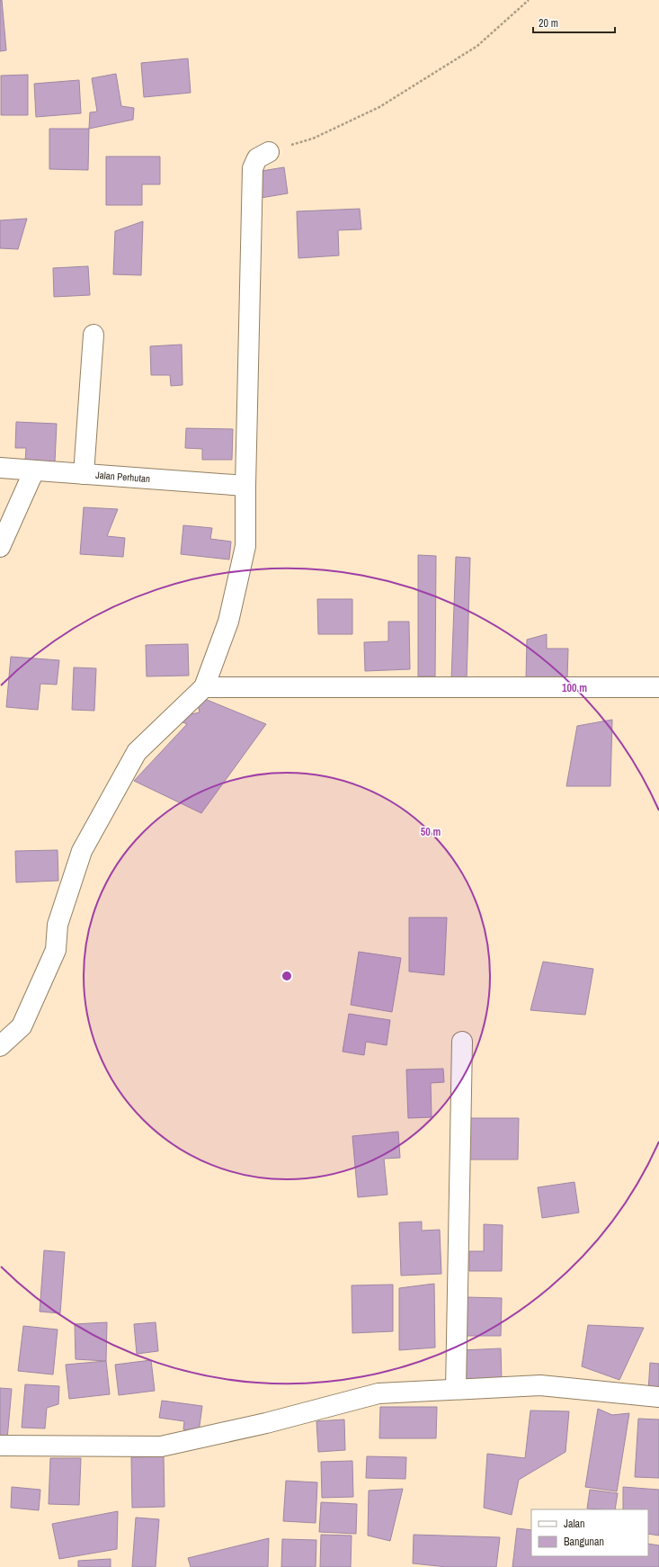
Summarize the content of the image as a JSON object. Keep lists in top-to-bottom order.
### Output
{
  "streets": {
    "street": ["Jalan Perhutan"]
  },
  "legend": ["Jalan", "Bangunan"],
  "scale_bar": "20 m",
  "rings": ["100 m", "50 m"]
}
